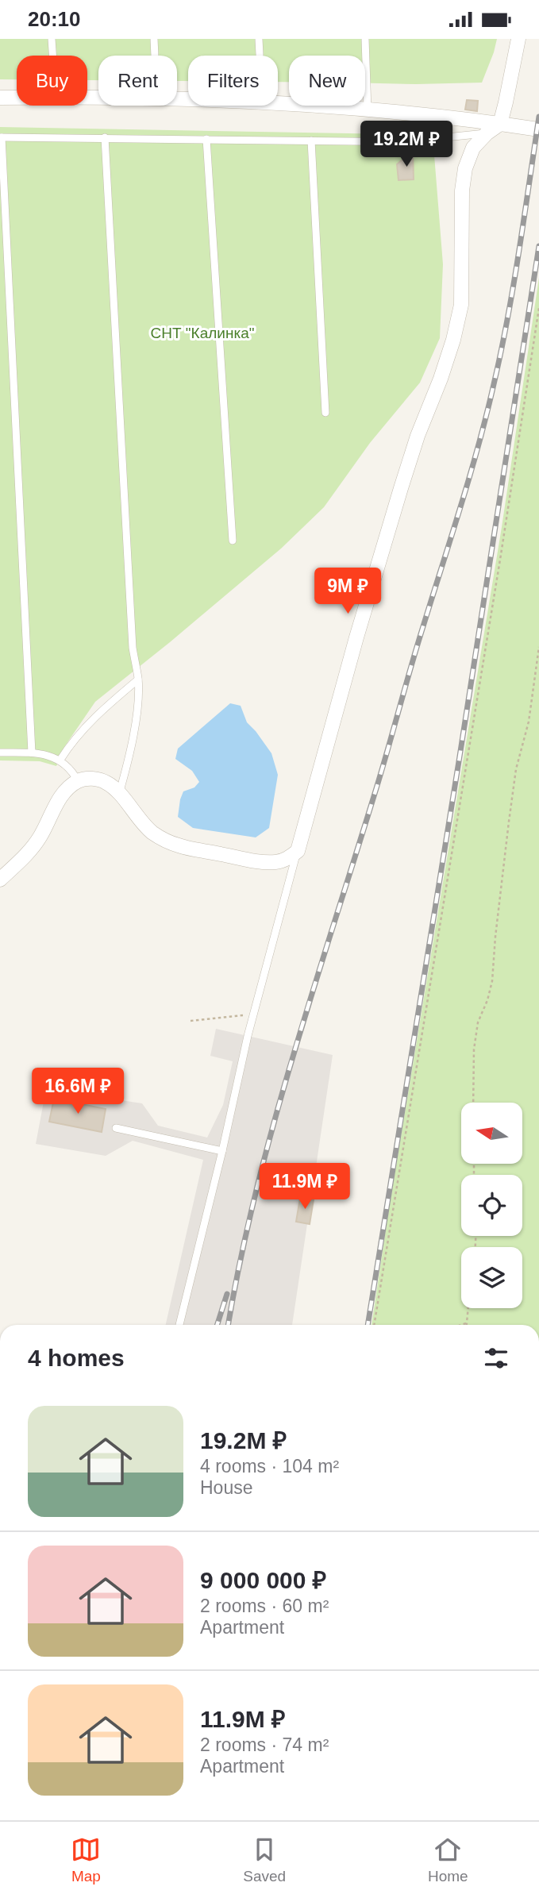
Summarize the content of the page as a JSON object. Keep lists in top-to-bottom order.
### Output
{
  "parks": ["СНТ \"Калинка\""],
  "north": "left",
  "page": {
    "status": "20:10",
    "chip": [
      "Buy",
      "Rent",
      "Filters",
      "New"
    ],
    "price": [
      "19.2M ₽",
      "9M ₽",
      "16.6M ₽",
      "11.9M ₽"
    ],
    "heading": "4 homes",
    "list": [
      {
        "name": "19.2M ₽",
        "note": "4 rooms · 104 m² · House"
      },
      {
        "name": "9 000 000 ₽",
        "note": "2 rooms · 60 m² · Apartment"
      },
      {
        "name": "11.9M ₽",
        "note": "2 rooms · 74 m² · Apartment"
      }
    ],
    "tabs": ["Map", "Saved", "Home"]
  }
}
